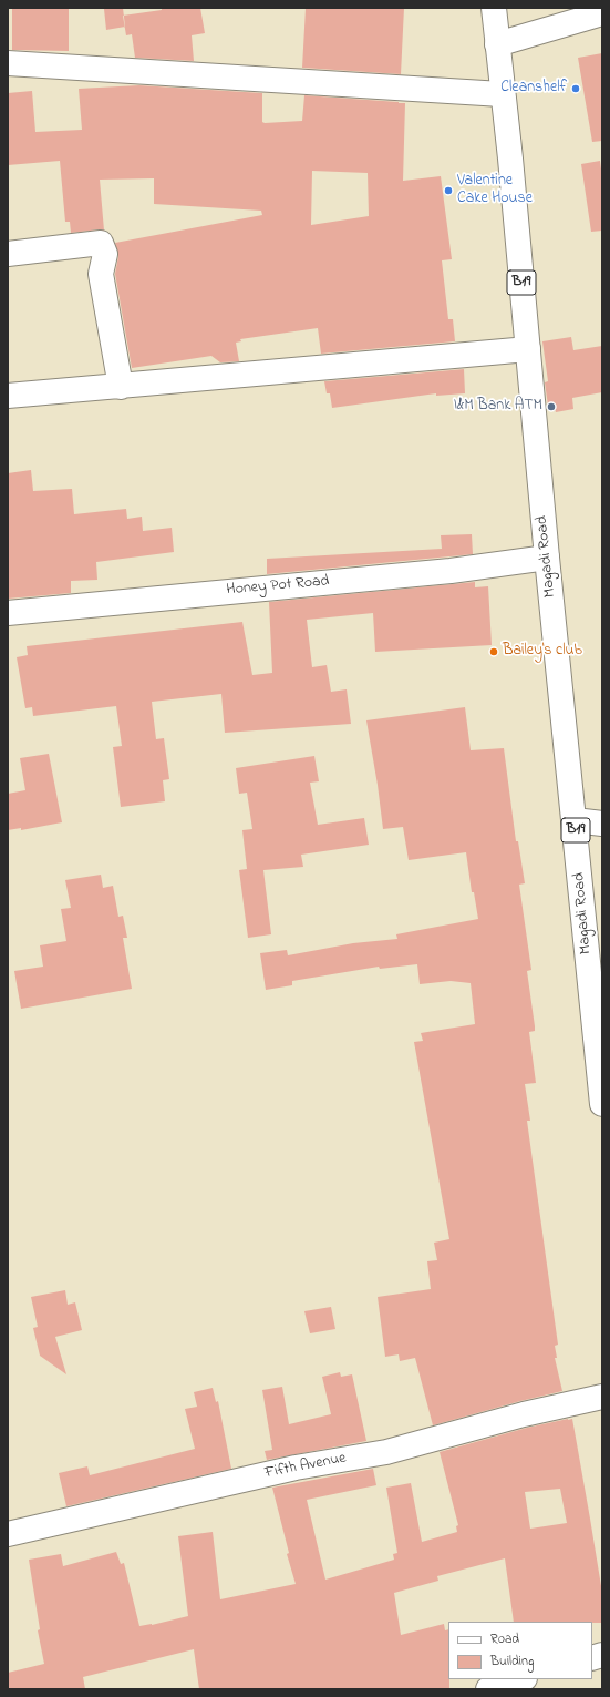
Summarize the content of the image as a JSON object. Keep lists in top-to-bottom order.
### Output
{
  "streets": {
    "main road": [
      "B19",
      "Magadi Road",
      "Honey Pot Road",
      "Fifth Avenue"
    ]
  },
  "crossings": [
    ["Magadi Road", "Honey Pot Road"]
  ],
  "places": [
    "Cleanshelf",
    "Valentine Cake House",
    "I&M Bank ATM",
    "Bailey's club"
  ],
  "legend": ["Road", "Building"]
}
